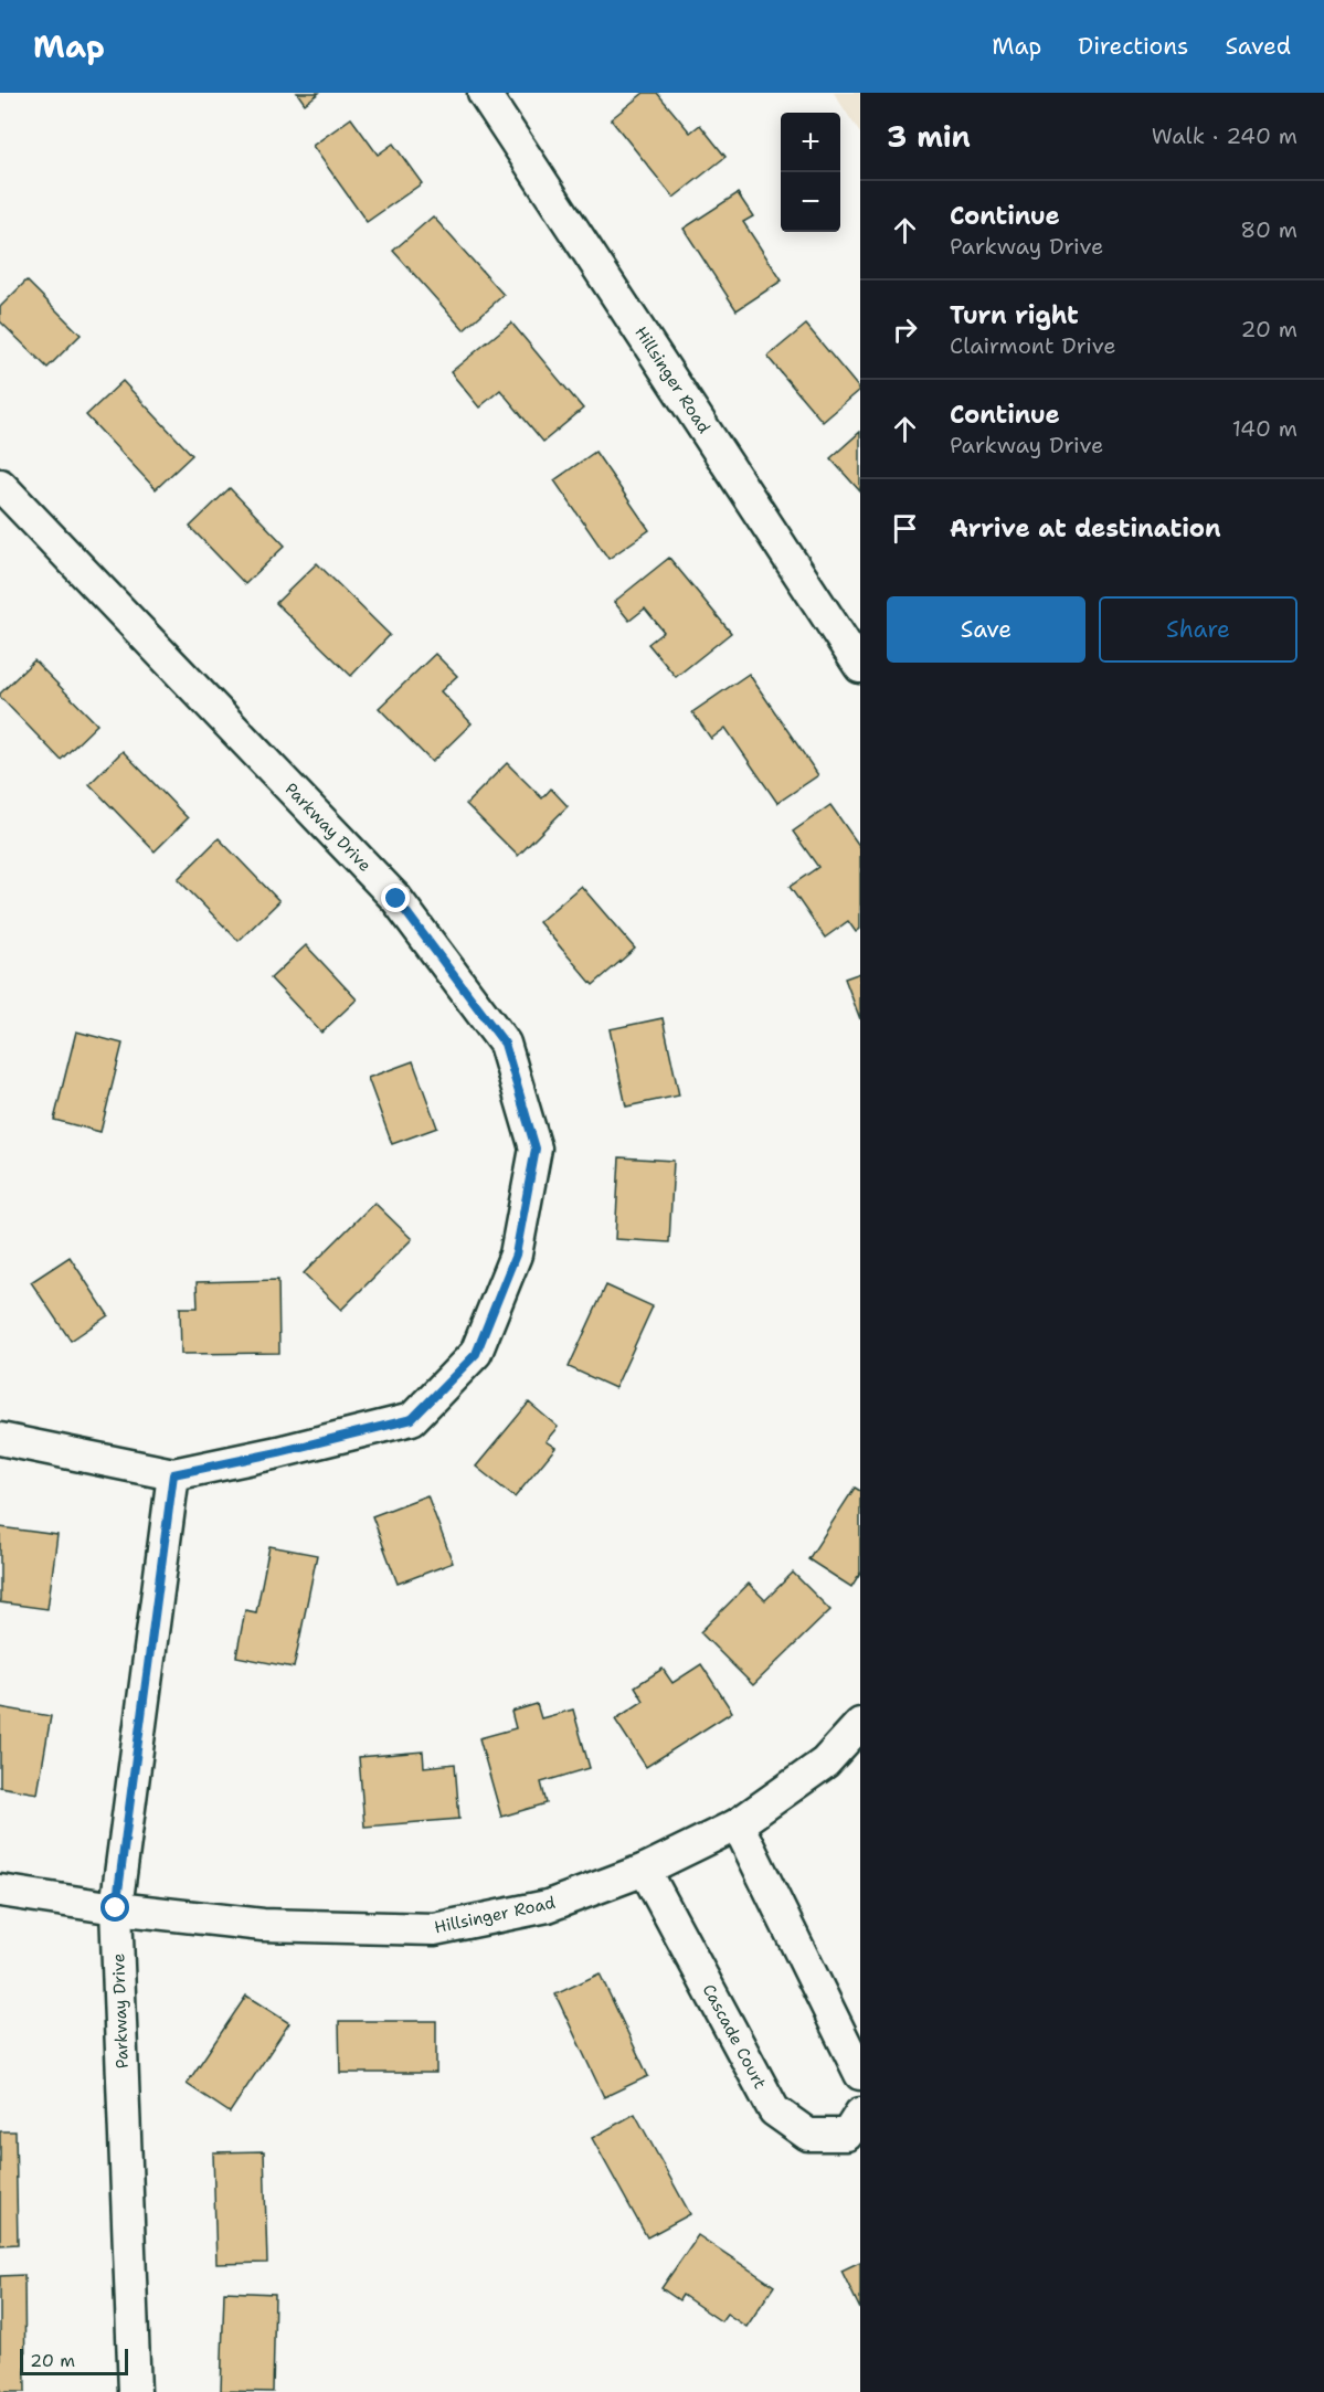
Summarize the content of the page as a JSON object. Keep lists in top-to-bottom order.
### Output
{
  "streets": {
    "street": ["Hillsinger Road", "Parkway Drive", "Cascade Court"]
  },
  "crossings": [
    ["Hillsinger Road", "Parkway Drive"],
    ["Hillsinger Road", "Cascade Court"]
  ],
  "scale_bar": "20 m",
  "page": {
    "header": "Map",
    "nav": ["Map", "Directions", "Saved"],
    "heading": ["3 min", "Walk · 240 m"],
    "map_buttons": ["+", "−"],
    "list": [
      ["Continue", "Parkway Drive", "80 m"],
      ["Turn right", "Clairmont Drive", "20 m"],
      ["Continue", "Parkway Drive", "140 m"],
      "Arrive at destination"
    ],
    "buttons": ["Save", "Share"],
    "scale": "20 m"
  }
}
